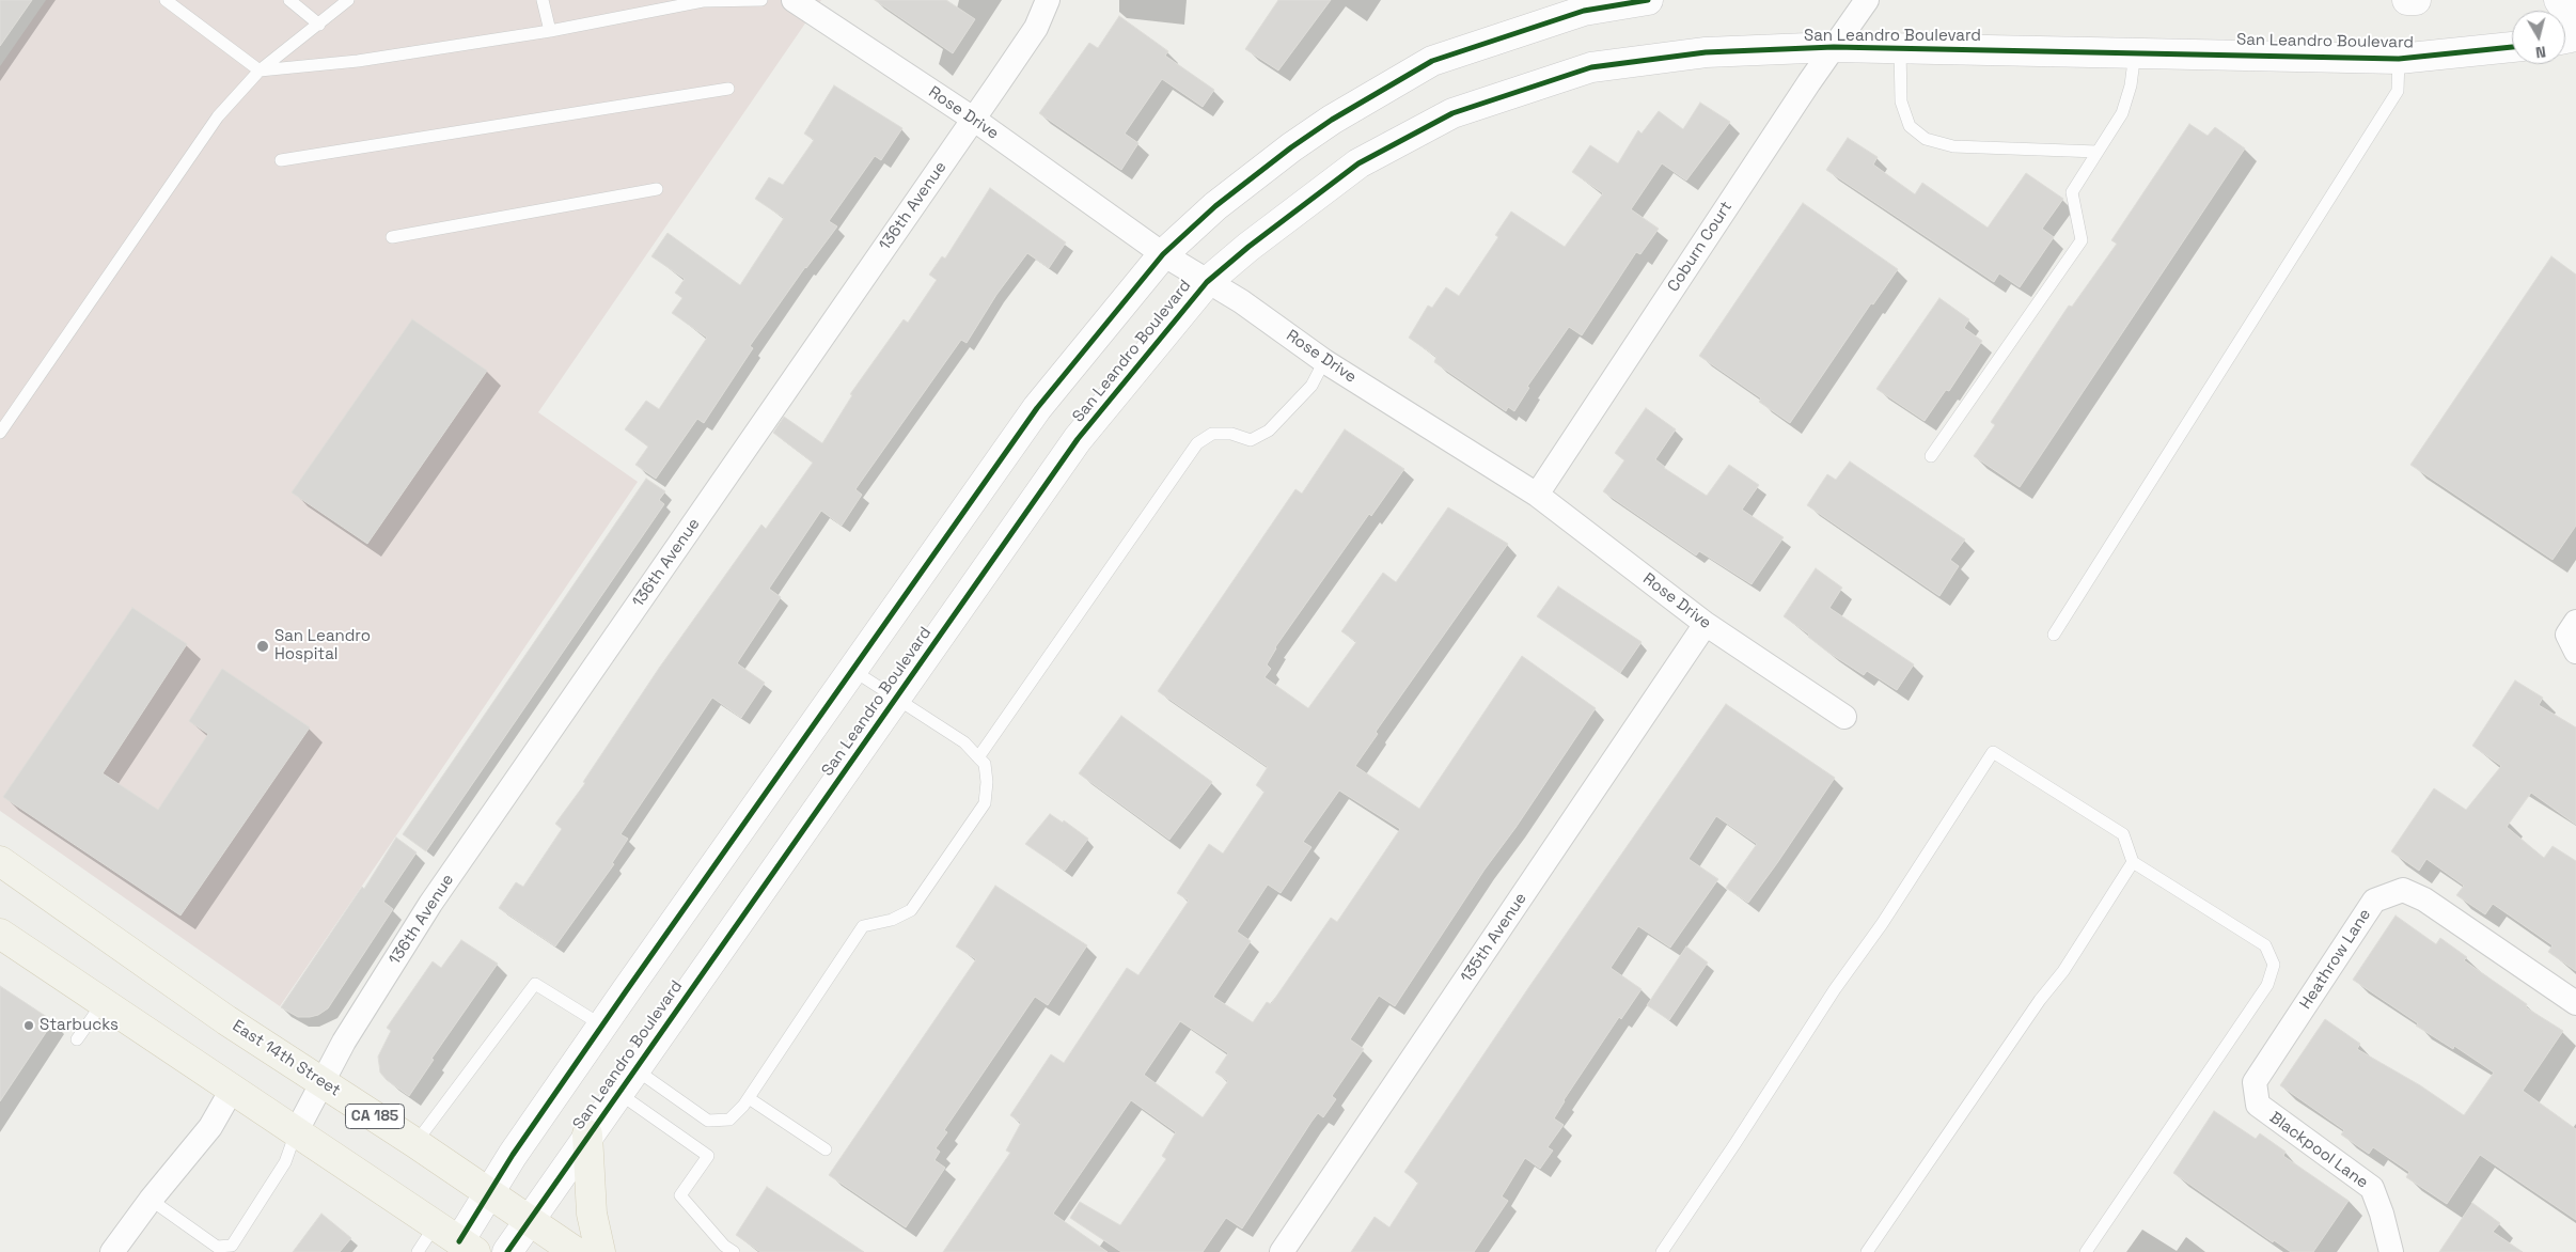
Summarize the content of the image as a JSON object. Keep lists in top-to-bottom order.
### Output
{
  "streets": {
    "main road": ["San Leandro Boulevard", "East 14th Street", "CA 185"],
    "street": [
      "Rose Drive",
      "136th Avenue",
      "Coburn Court",
      "135th Avenue",
      "Heathrow Lane",
      "Blackpool Lane"
    ]
  },
  "crossings": [
    ["San Leandro Boulevard", "Rose Drive"],
    ["San Leandro Boulevard", "Coburn Court"],
    ["San Leandro Boulevard", "East 14th Street"],
    ["Rose Drive", "136th Avenue"],
    ["Rose Drive", "Coburn Court"],
    ["Rose Drive", "135th Avenue"],
    ["136th Avenue", "East 14th Street"],
    ["Heathrow Lane", "Blackpool Lane"]
  ],
  "places": ["San Leandro Hospital", "Starbucks"],
  "north": "bottom"
}
